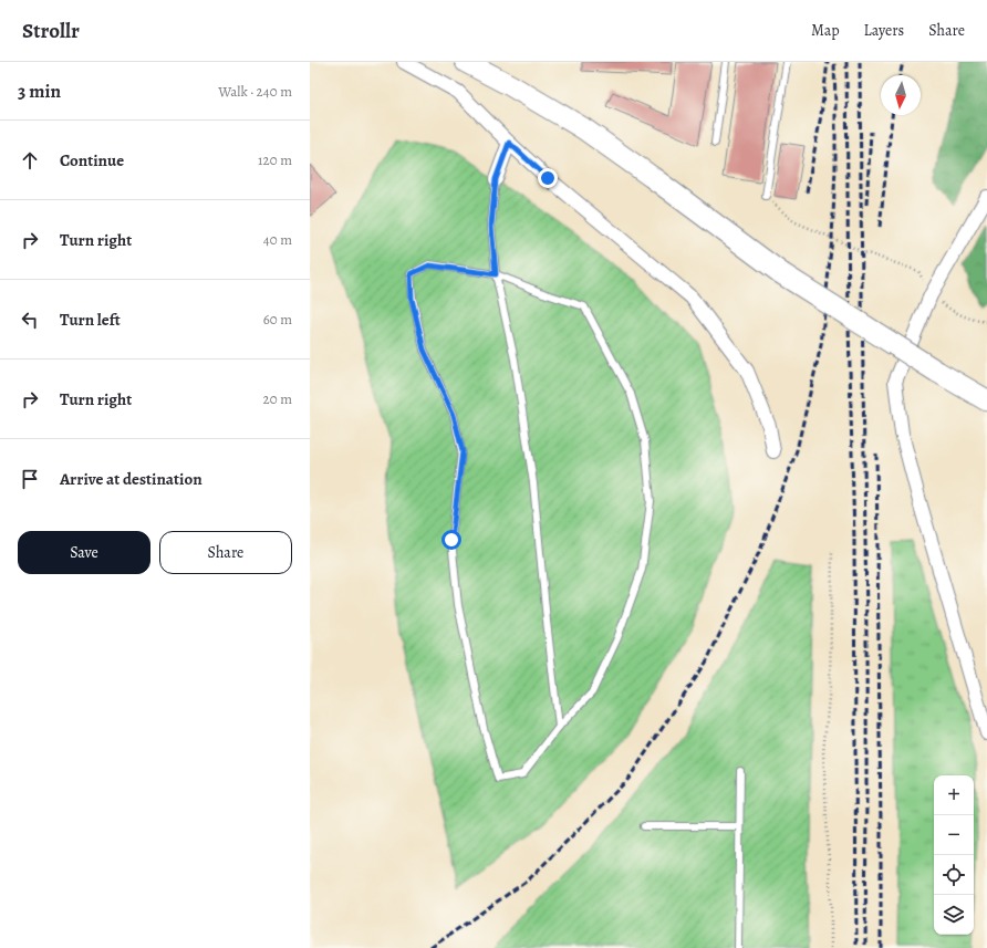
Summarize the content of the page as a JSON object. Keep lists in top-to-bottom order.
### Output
{
  "north": "bottom",
  "page": {
    "header": "Strollr",
    "nav": ["Map", "Layers", "Share"],
    "heading": ["3 min", "Walk · 240 m"],
    "list": [
      ["Continue", "120 m"],
      ["Turn right", "40 m"],
      ["Turn left", "60 m"],
      ["Turn right", "20 m"],
      "Arrive at destination"
    ],
    "buttons": ["Save", "Share"],
    "map_buttons": ["+", "−"]
  }
}
